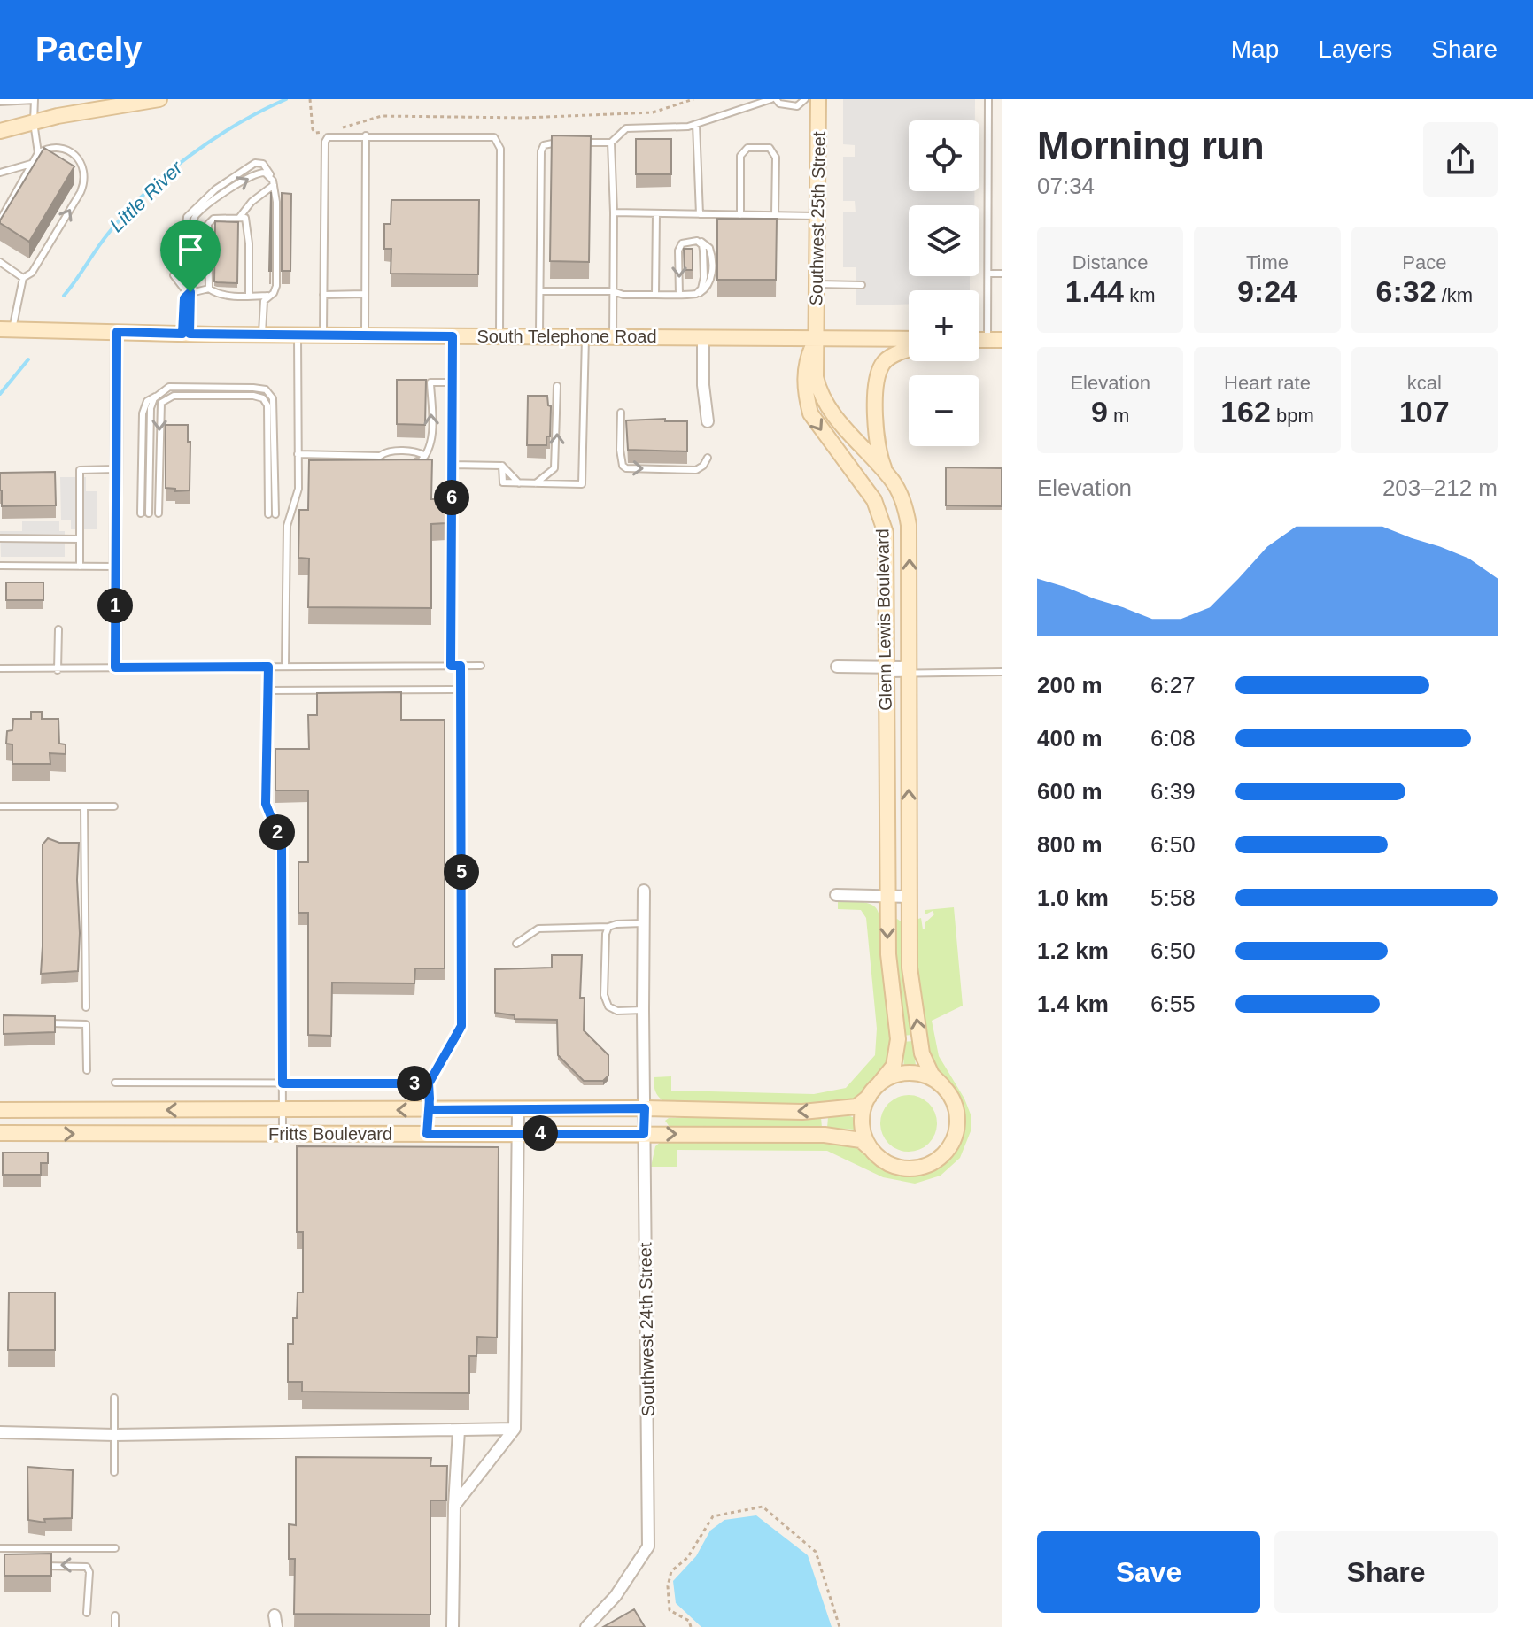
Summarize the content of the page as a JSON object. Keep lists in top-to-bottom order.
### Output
{
  "streets": {
    "street": [
      "Southwest 25th Street",
      "South Telephone Road",
      "Glenn Lewis Boulevard",
      "Fritts Boulevard",
      "Southwest 24th Street"
    ]
  },
  "crossings": [
    ["Southwest 25th Street", "South Telephone Road"],
    ["Southwest 25th Street", "Glenn Lewis Boulevard"],
    ["South Telephone Road", "Glenn Lewis Boulevard"],
    ["Glenn Lewis Boulevard", "Fritts Boulevard"],
    ["Fritts Boulevard", "Southwest 24th Street"]
  ],
  "water": ["Little River"],
  "page": {
    "header": "Pacely",
    "nav": ["Map", "Layers", "Share"],
    "heading": ["Morning run", "07:34"],
    "map_buttons": ["+", "−"],
    "stats": [
      ["Distance", "1.44 km"],
      ["Time", "9:24"],
      ["Pace", "6:32 /km"],
      ["Elevation", "9 m"],
      ["Heart rate", "162 bpm"],
      ["kcal", "107"]
    ],
    "chart": ["Elevation", "203–212 m"],
    "pins": [
      "6",
      "1",
      "2",
      "5",
      "3",
      "4"
    ],
    "list": [
      {
        "name": "200 m",
        "note": "6:27"
      },
      {
        "name": "400 m",
        "note": "6:08"
      },
      {
        "name": "600 m",
        "note": "6:39"
      },
      {
        "name": "800 m",
        "note": "6:50"
      },
      {
        "name": "1.0 km",
        "note": "5:58"
      },
      {
        "name": "1.2 km",
        "note": "6:50"
      },
      {
        "name": "1.4 km",
        "note": "6:55"
      }
    ],
    "buttons": ["Save", "Share"]
  }
}
